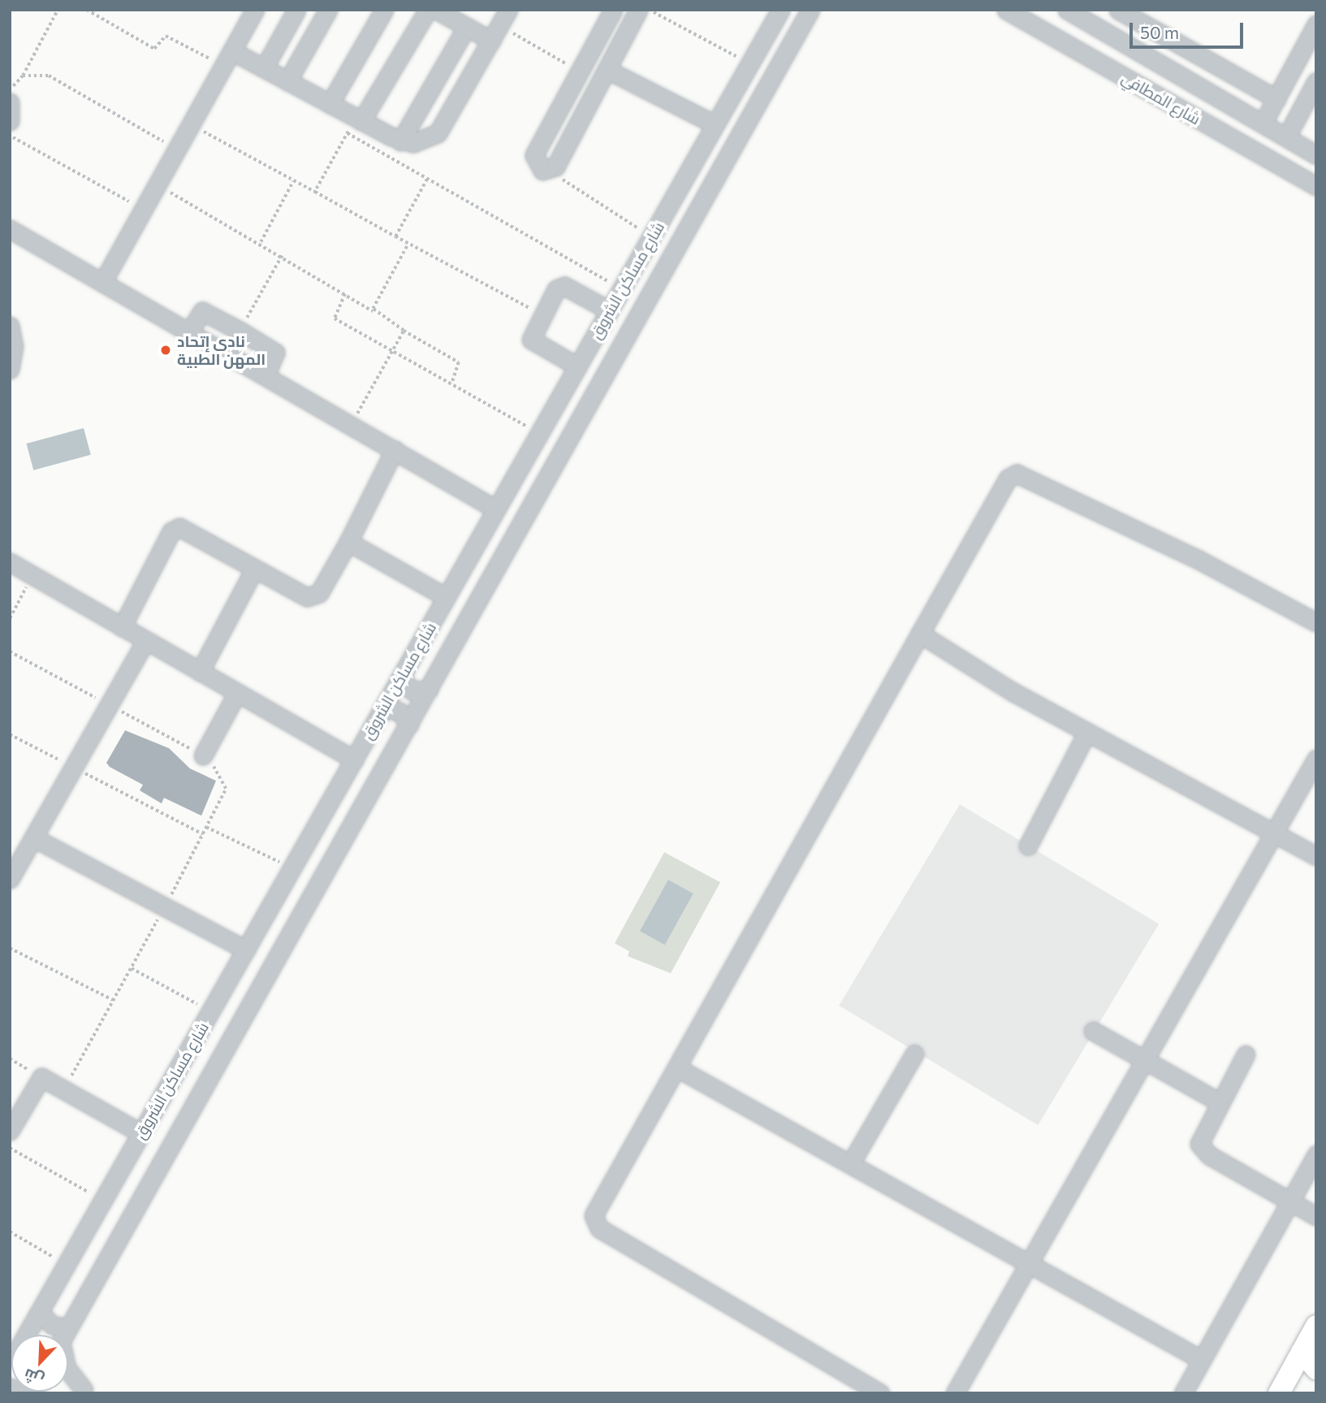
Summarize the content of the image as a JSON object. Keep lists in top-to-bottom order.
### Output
{
  "streets": {
    "street": ["شارع المطافي", "شارع مساكن الشروق"]
  },
  "places": ["نادى إتحاد المهن الطبية"],
  "scale_bar": "50 m",
  "north": "bottom left"
}
